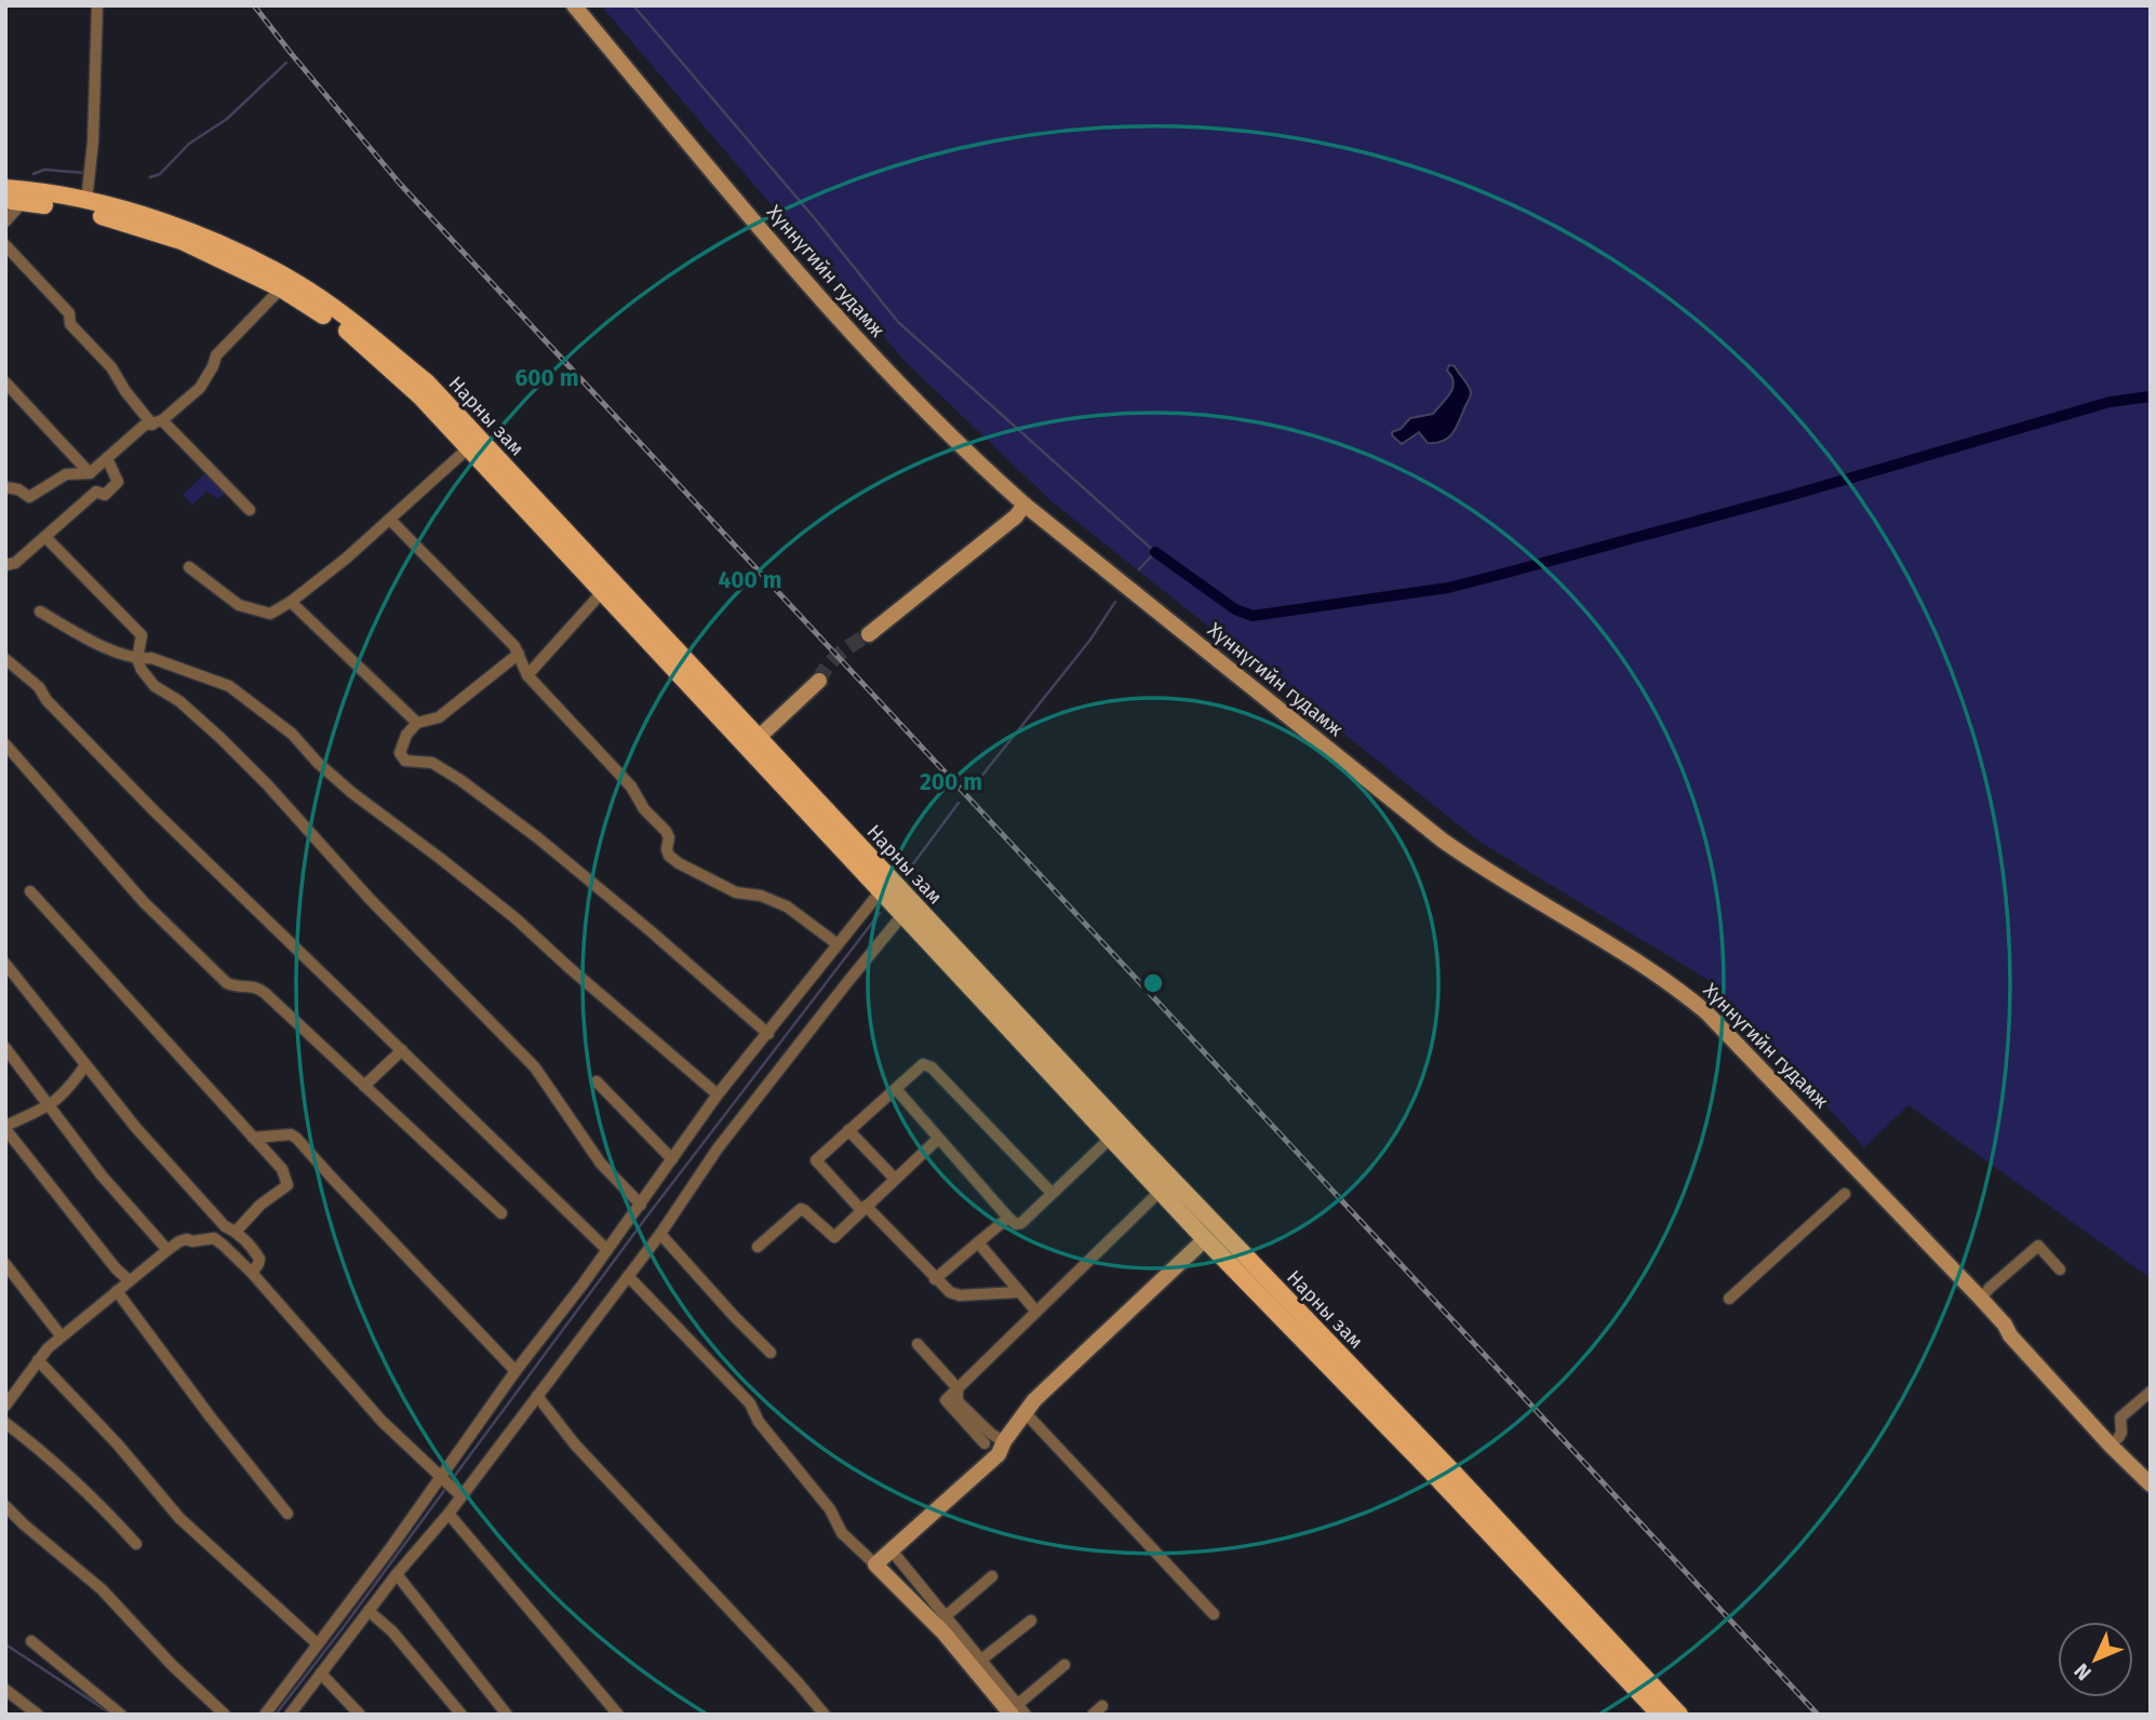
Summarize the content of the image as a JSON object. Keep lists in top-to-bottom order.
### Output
{
  "streets": {
    "main road": ["Хүннүгийн гудамж", "Нарны зам"]
  },
  "north": "bottom left",
  "rings": ["600 m", "400 m", "200 m"]
}
